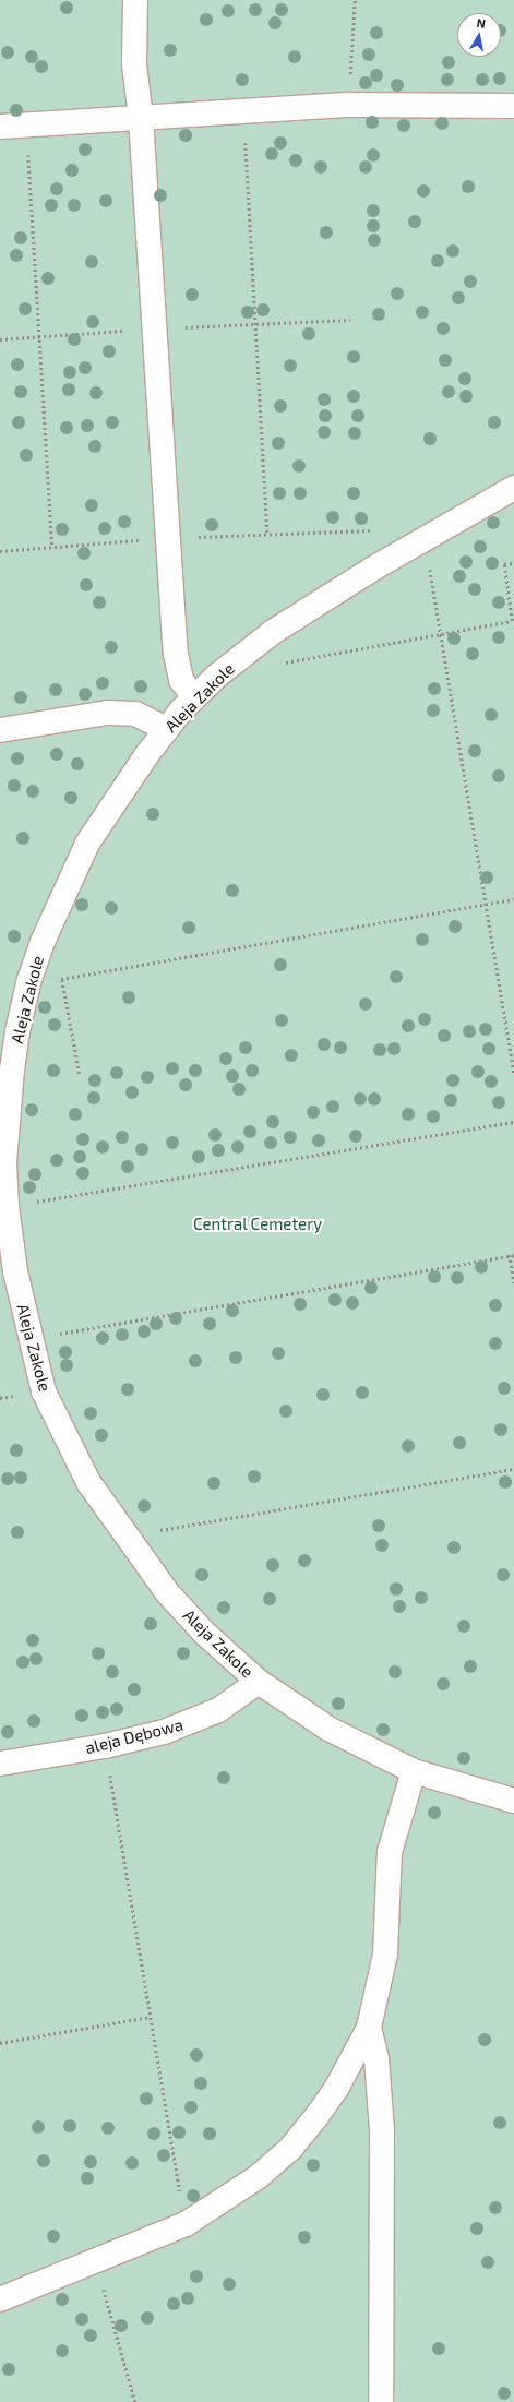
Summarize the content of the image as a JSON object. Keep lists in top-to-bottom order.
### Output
{
  "streets": {
    "street": ["Aleja Zakole", "aleja Dębowa"]
  },
  "crossings": [
    ["Aleja Zakole", "aleja Dębowa"]
  ],
  "parks": ["Central Cemetery"],
  "north": "top"
}
